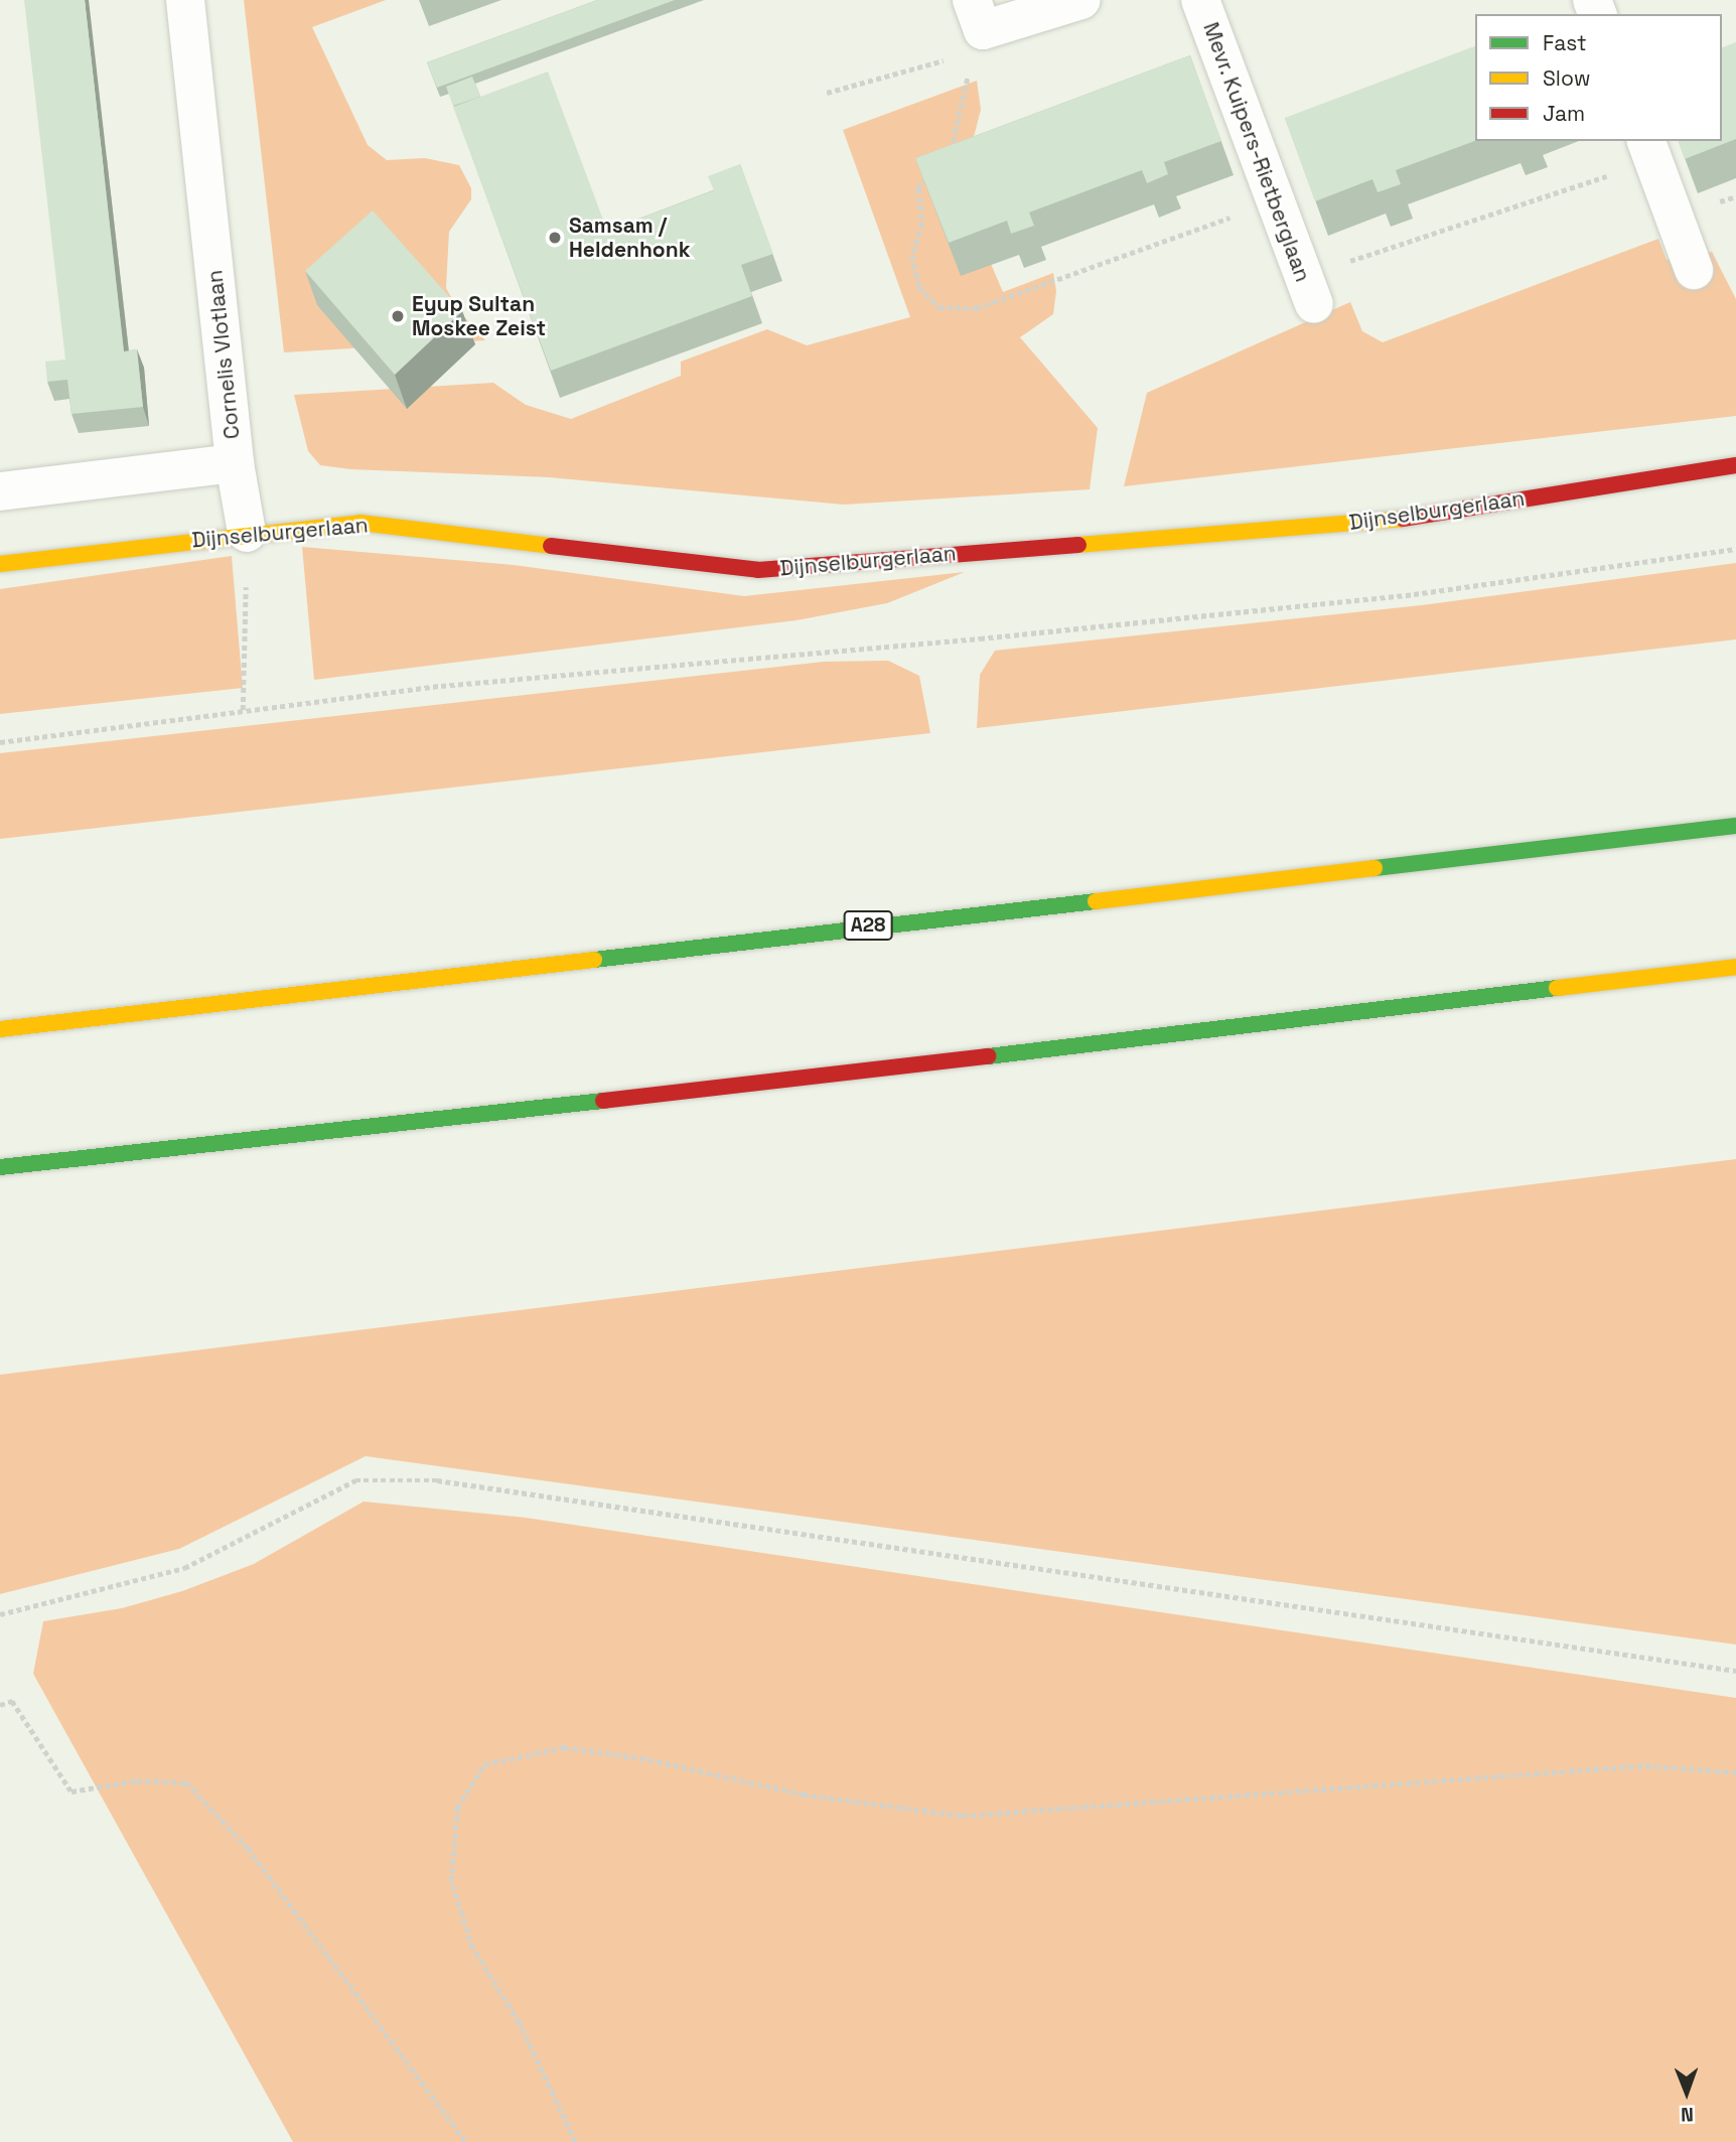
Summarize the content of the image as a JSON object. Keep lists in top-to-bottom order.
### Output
{
  "streets": {
    "main road": ["Dijnselburgerlaan", "A28"],
    "street": ["Mevr. Kuipers-Rietberglaan", "Cornelis Vlotlaan"]
  },
  "crossings": [
    ["Cornelis Vlotlaan", "Dijnselburgerlaan"]
  ],
  "places": ["Samsam / Heldenhonk", "Eyup Sultan Moskee Zeist"],
  "legend": ["Fast", "Slow", "Jam"],
  "north": "bottom"
}
